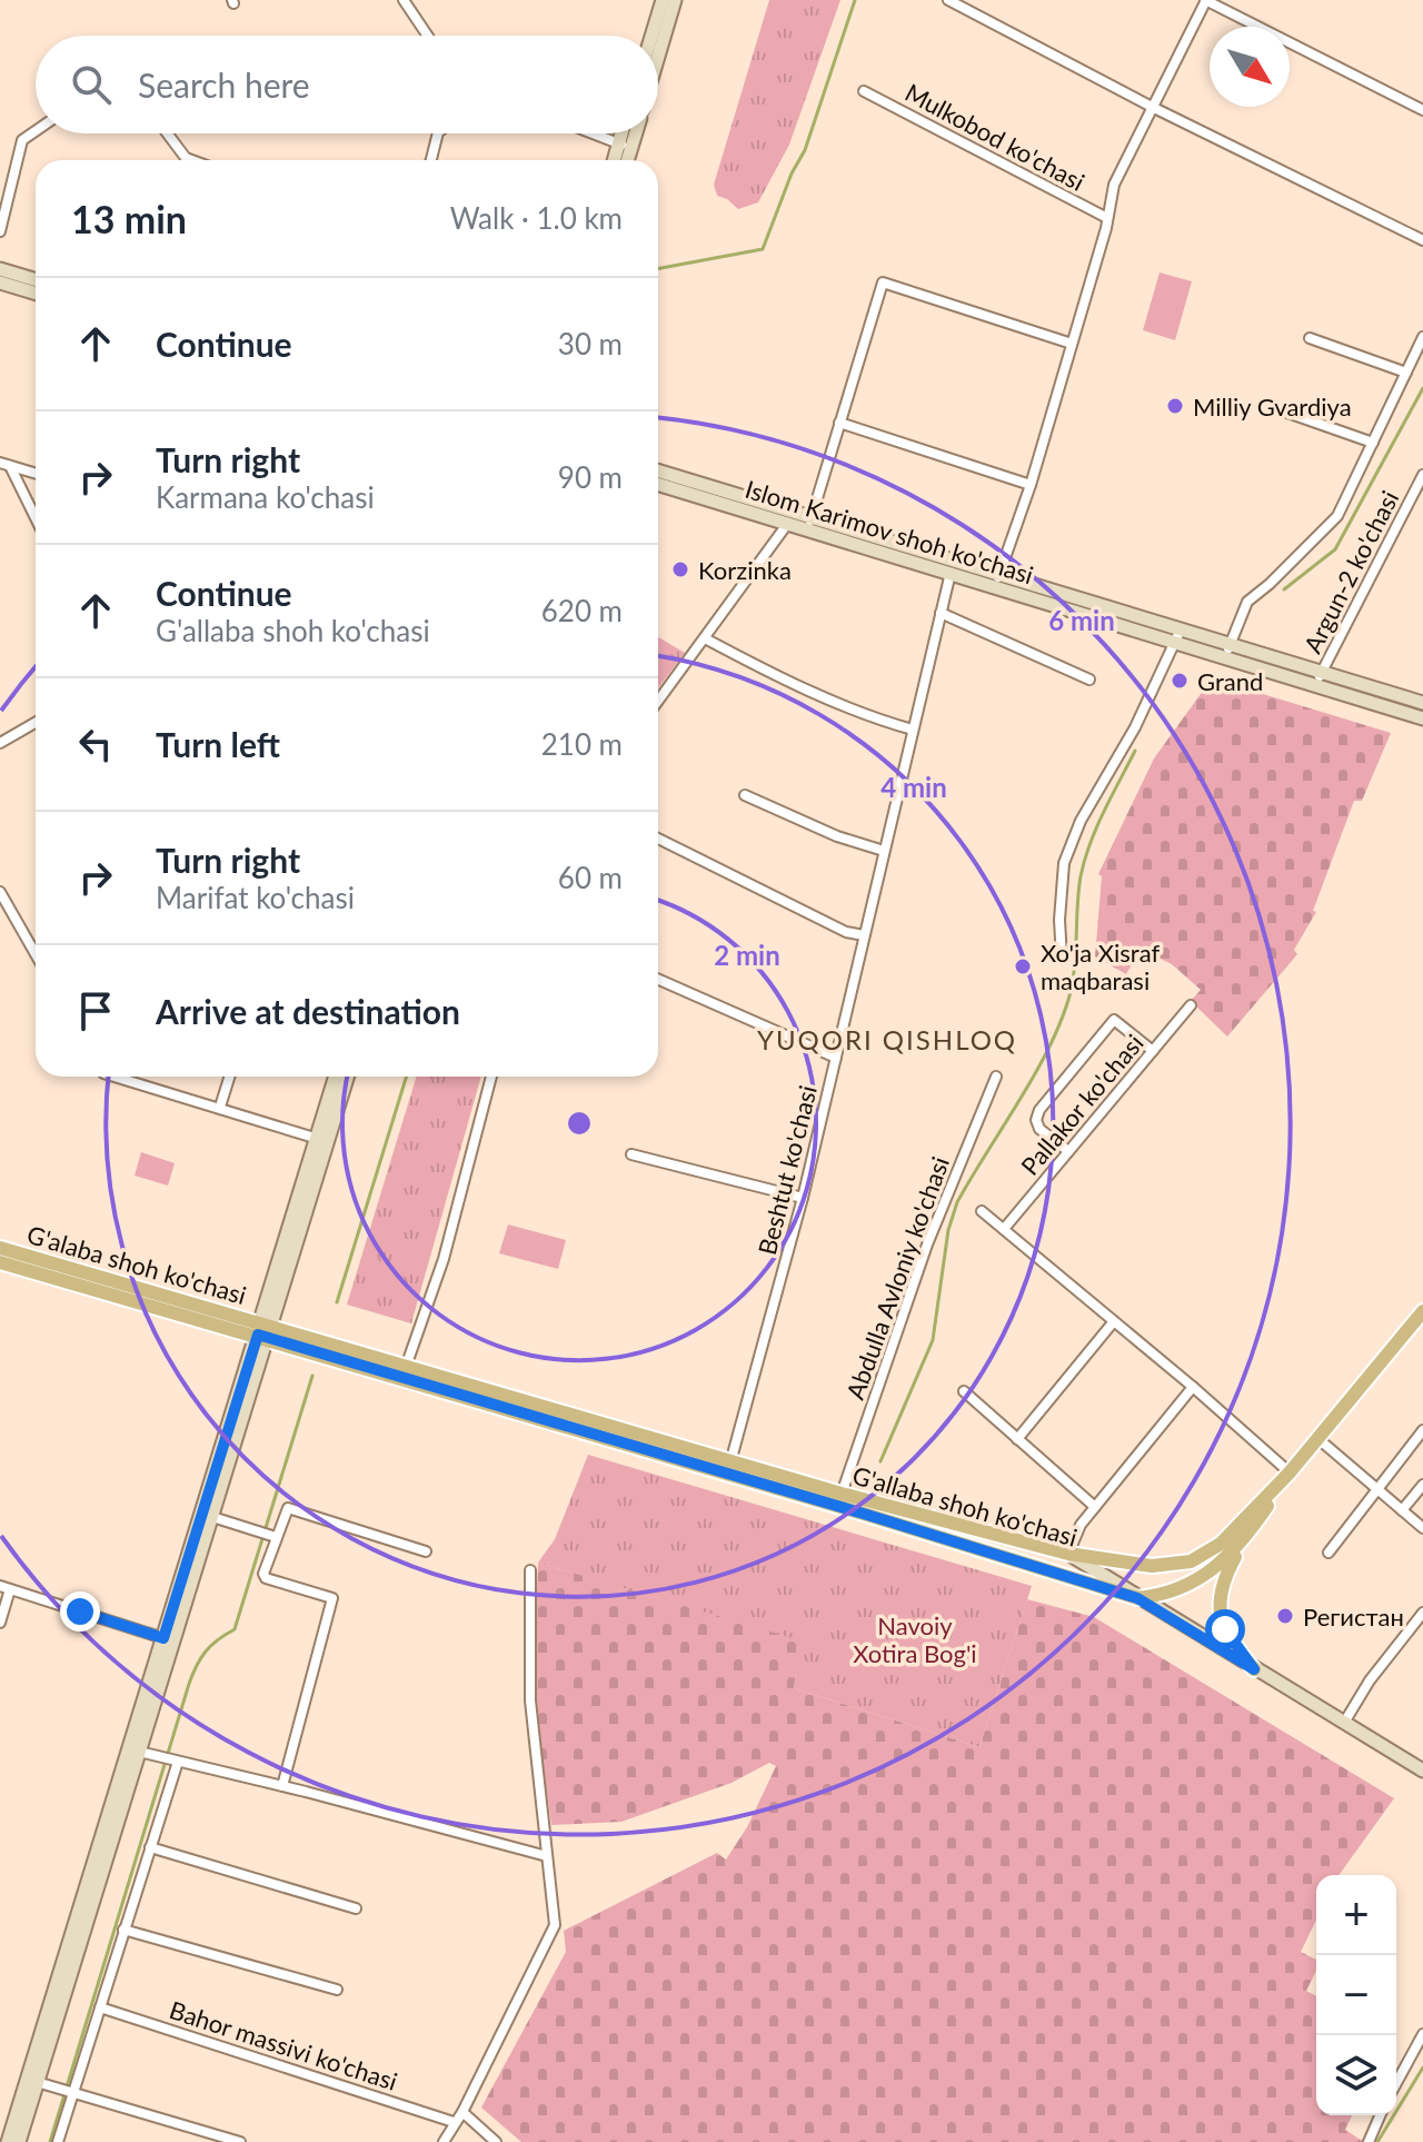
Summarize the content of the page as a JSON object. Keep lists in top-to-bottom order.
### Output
{
  "streets": {
    "main road": ["Islom Karimov shoh ko'chasi", "G'alaba shoh ko'chasi", "G'allaba shoh ko'chasi"],
    "street": [
      "Mulkobod ko'chasi",
      "Argun-2 ko'chasi",
      "Pallakor ko'chasi",
      "Beshtut ko'chasi",
      "Abdulla Avloniy ko'chasi",
      "Bahor massivi ko'chasi"
    ]
  },
  "crossings": [
    ["Islom Karimov shoh ko'chasi", "Argun-2 ko'chasi"],
    ["Islom Karimov shoh ko'chasi", "Beshtut ko'chasi"],
    ["Beshtut ko'chasi", "G'allaba shoh ko'chasi"],
    ["G'alaba shoh ko'chasi", "G'allaba shoh ko'chasi"],
    ["Abdulla Avloniy ko'chasi", "G'allaba shoh ko'chasi"]
  ],
  "districts": ["YUQORI QISHLOQ"],
  "parks": ["Navoiy Xotira Bog'i"],
  "places": [
    "Milliy Gvardiya",
    "Korzinka",
    "Grand",
    "Xo'ja Xisraf maqbarasi",
    "Регистан"
  ],
  "north": "bottom right",
  "page": {
    "search": "Search here",
    "heading": ["13 min", "Walk · 1.0 km"],
    "list": [
      ["Continue", "30 m"],
      ["Turn right", "Karmana ko'chasi", "90 m"],
      ["Continue", "G'allaba shoh ko'chasi", "620 m"],
      ["Turn left", "210 m"],
      ["Turn right", "Marifat ko'chasi", "60 m"],
      "Arrive at destination"
    ],
    "map_buttons": ["+", "−"]
  },
  "rings": ["6 min", "4 min", "2 min"]
}
